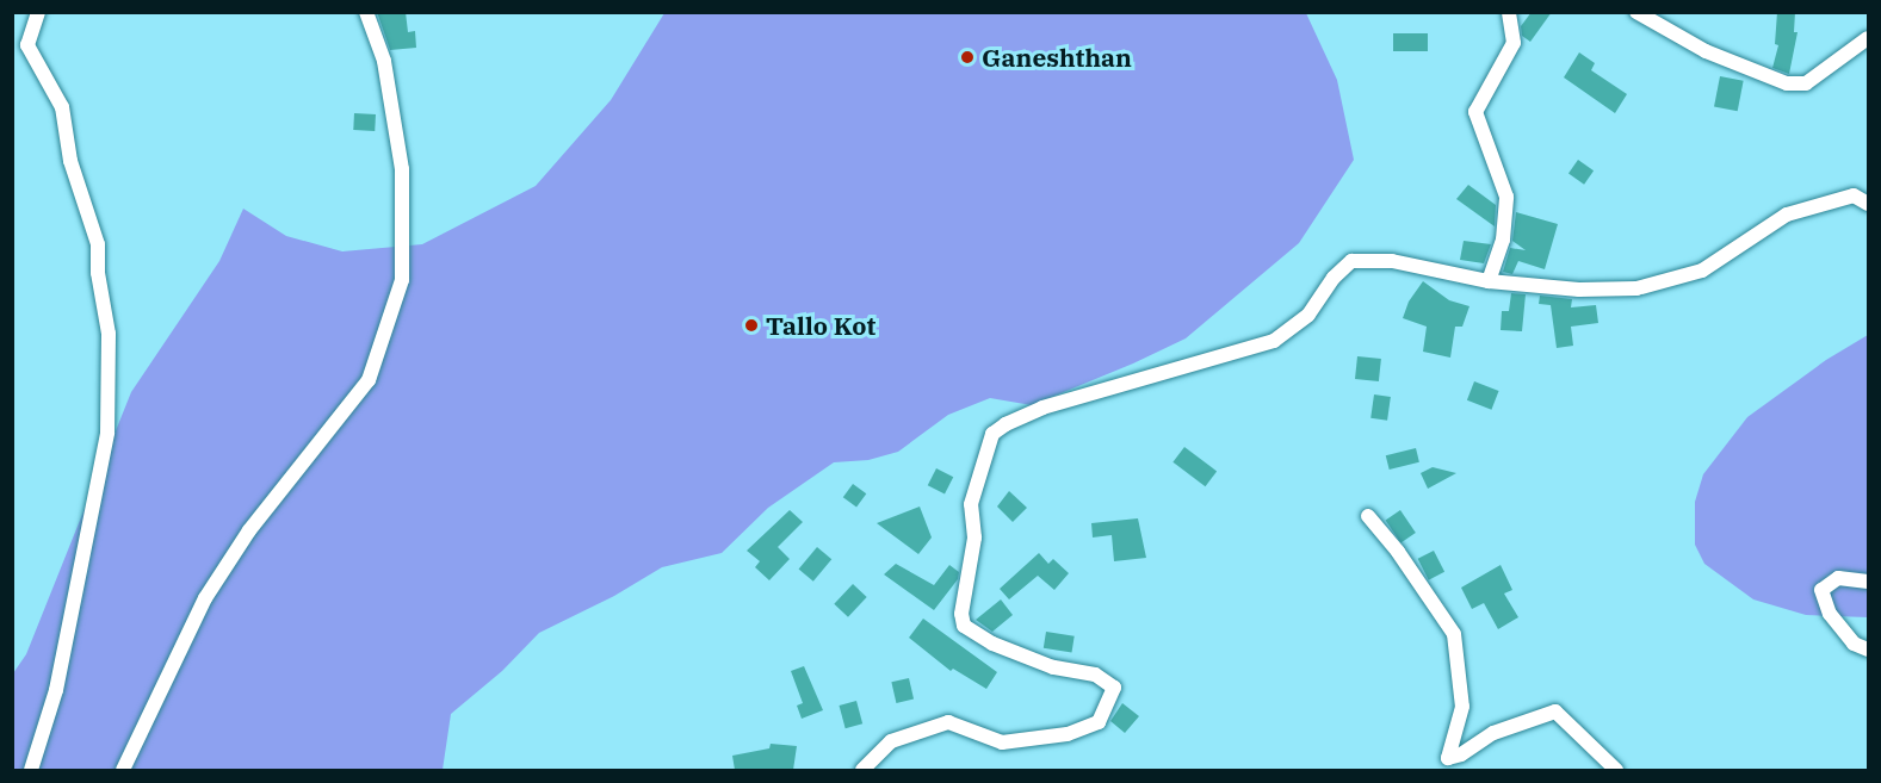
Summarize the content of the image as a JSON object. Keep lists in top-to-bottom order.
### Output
{
  "places": ["Ganeshthan", "Tallo Kot"]
}
